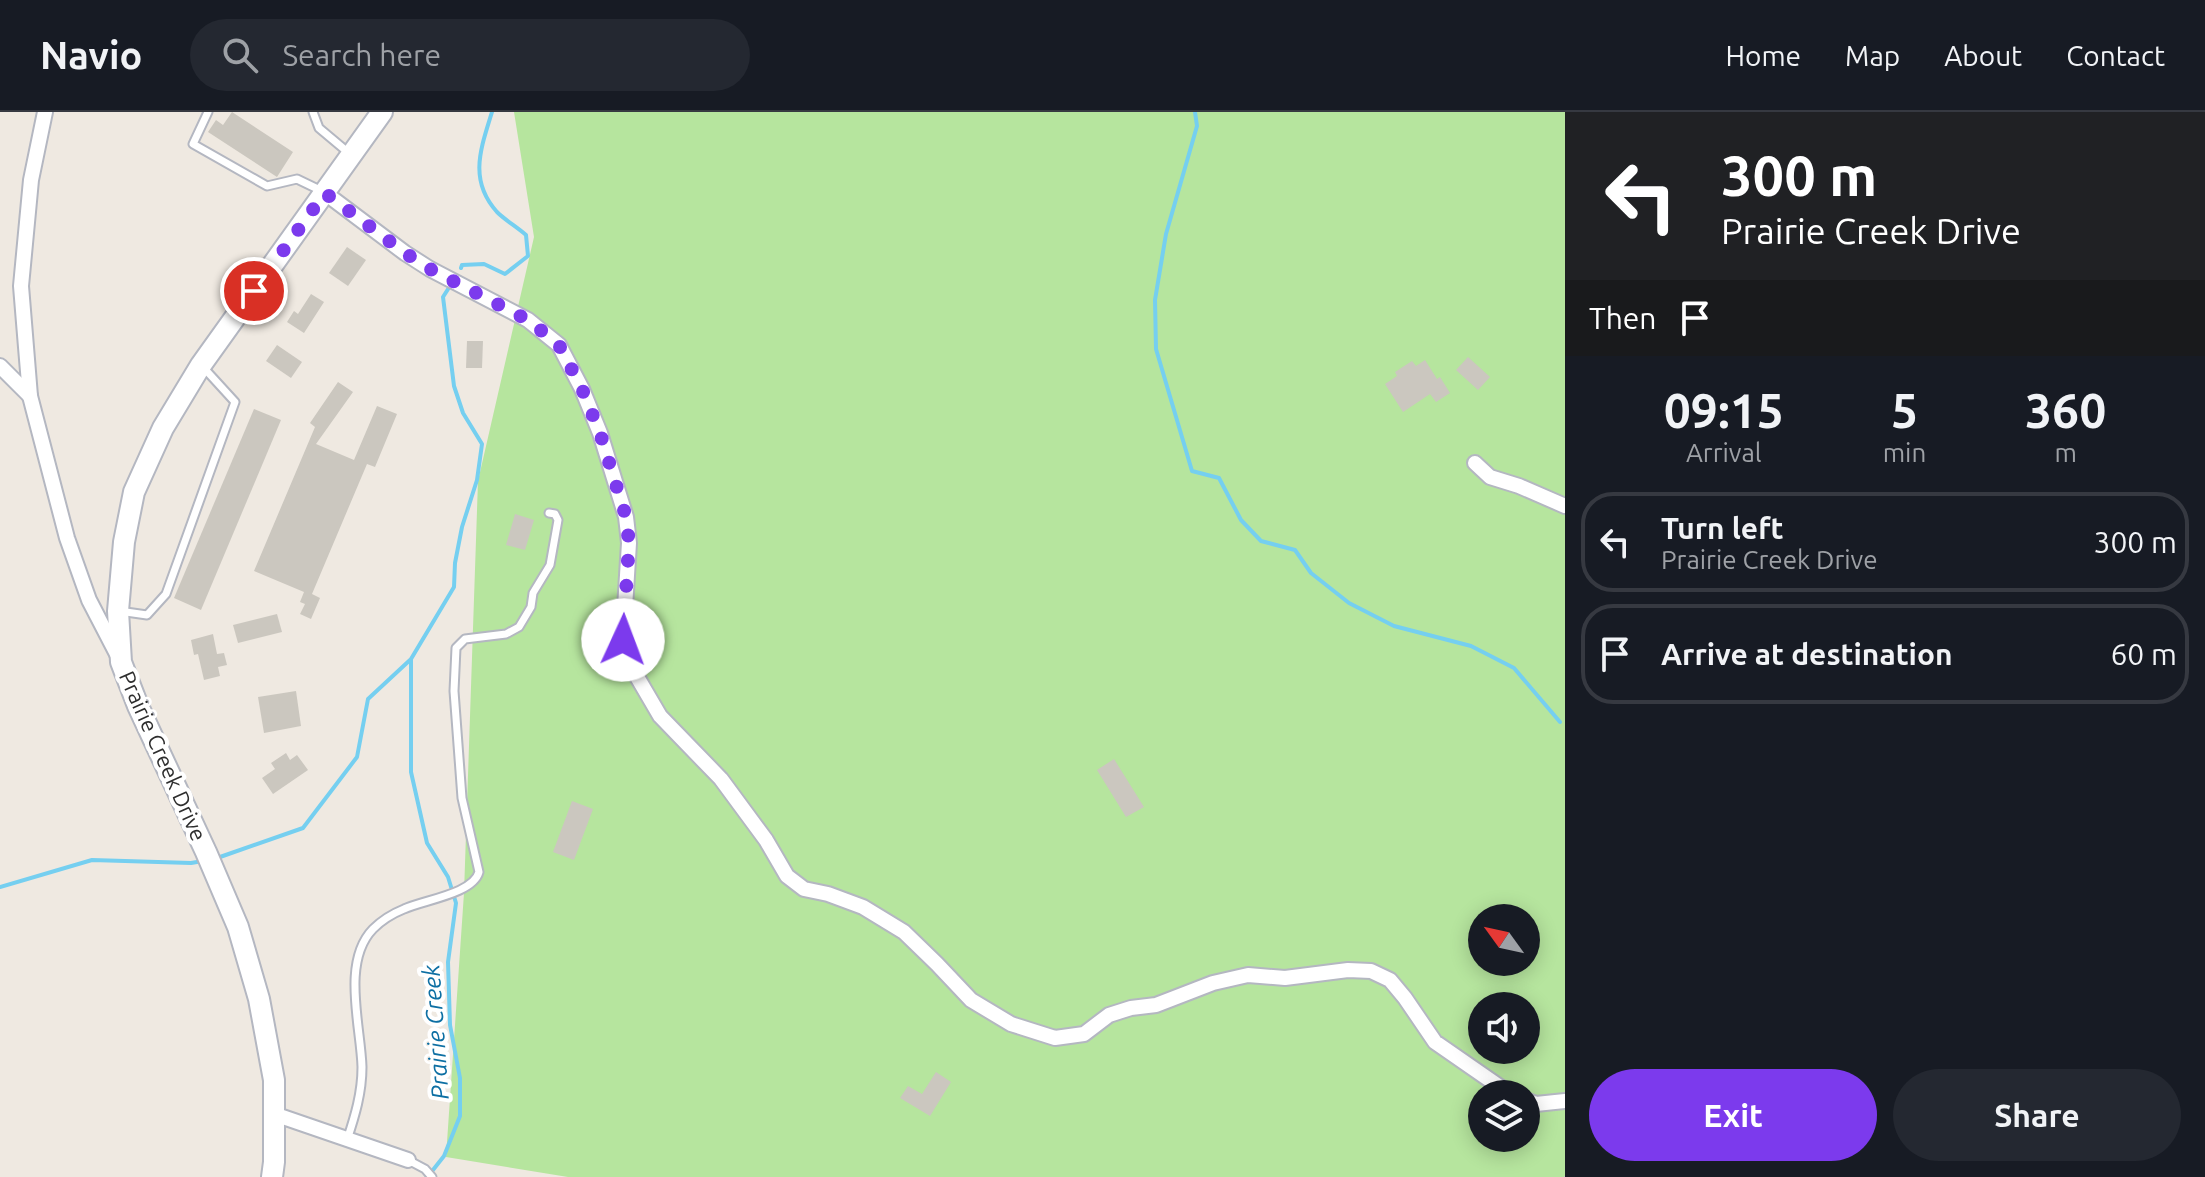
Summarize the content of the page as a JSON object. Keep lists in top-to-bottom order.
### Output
{
  "streets": {
    "main road": ["Prairie Creek Drive"]
  },
  "water": ["Prairie Creek"],
  "north": "top left",
  "page": {
    "header": "Navio",
    "search": "Search here",
    "nav": [
      "Home",
      "Map",
      "About",
      "Contact"
    ],
    "turn": ["300 m", "Prairie Creek Drive"],
    "then": "Then",
    "eta": [
      "09:15",
      "Arrival",
      "5",
      "min",
      "360",
      "m"
    ],
    "list": [
      {
        "name": "Turn left",
        "note": "Prairie Creek Drive",
        "value": "300 m"
      },
      {
        "name": "Arrive at destination",
        "value": "60 m"
      }
    ],
    "buttons": ["Exit", "Share"]
  }
}
